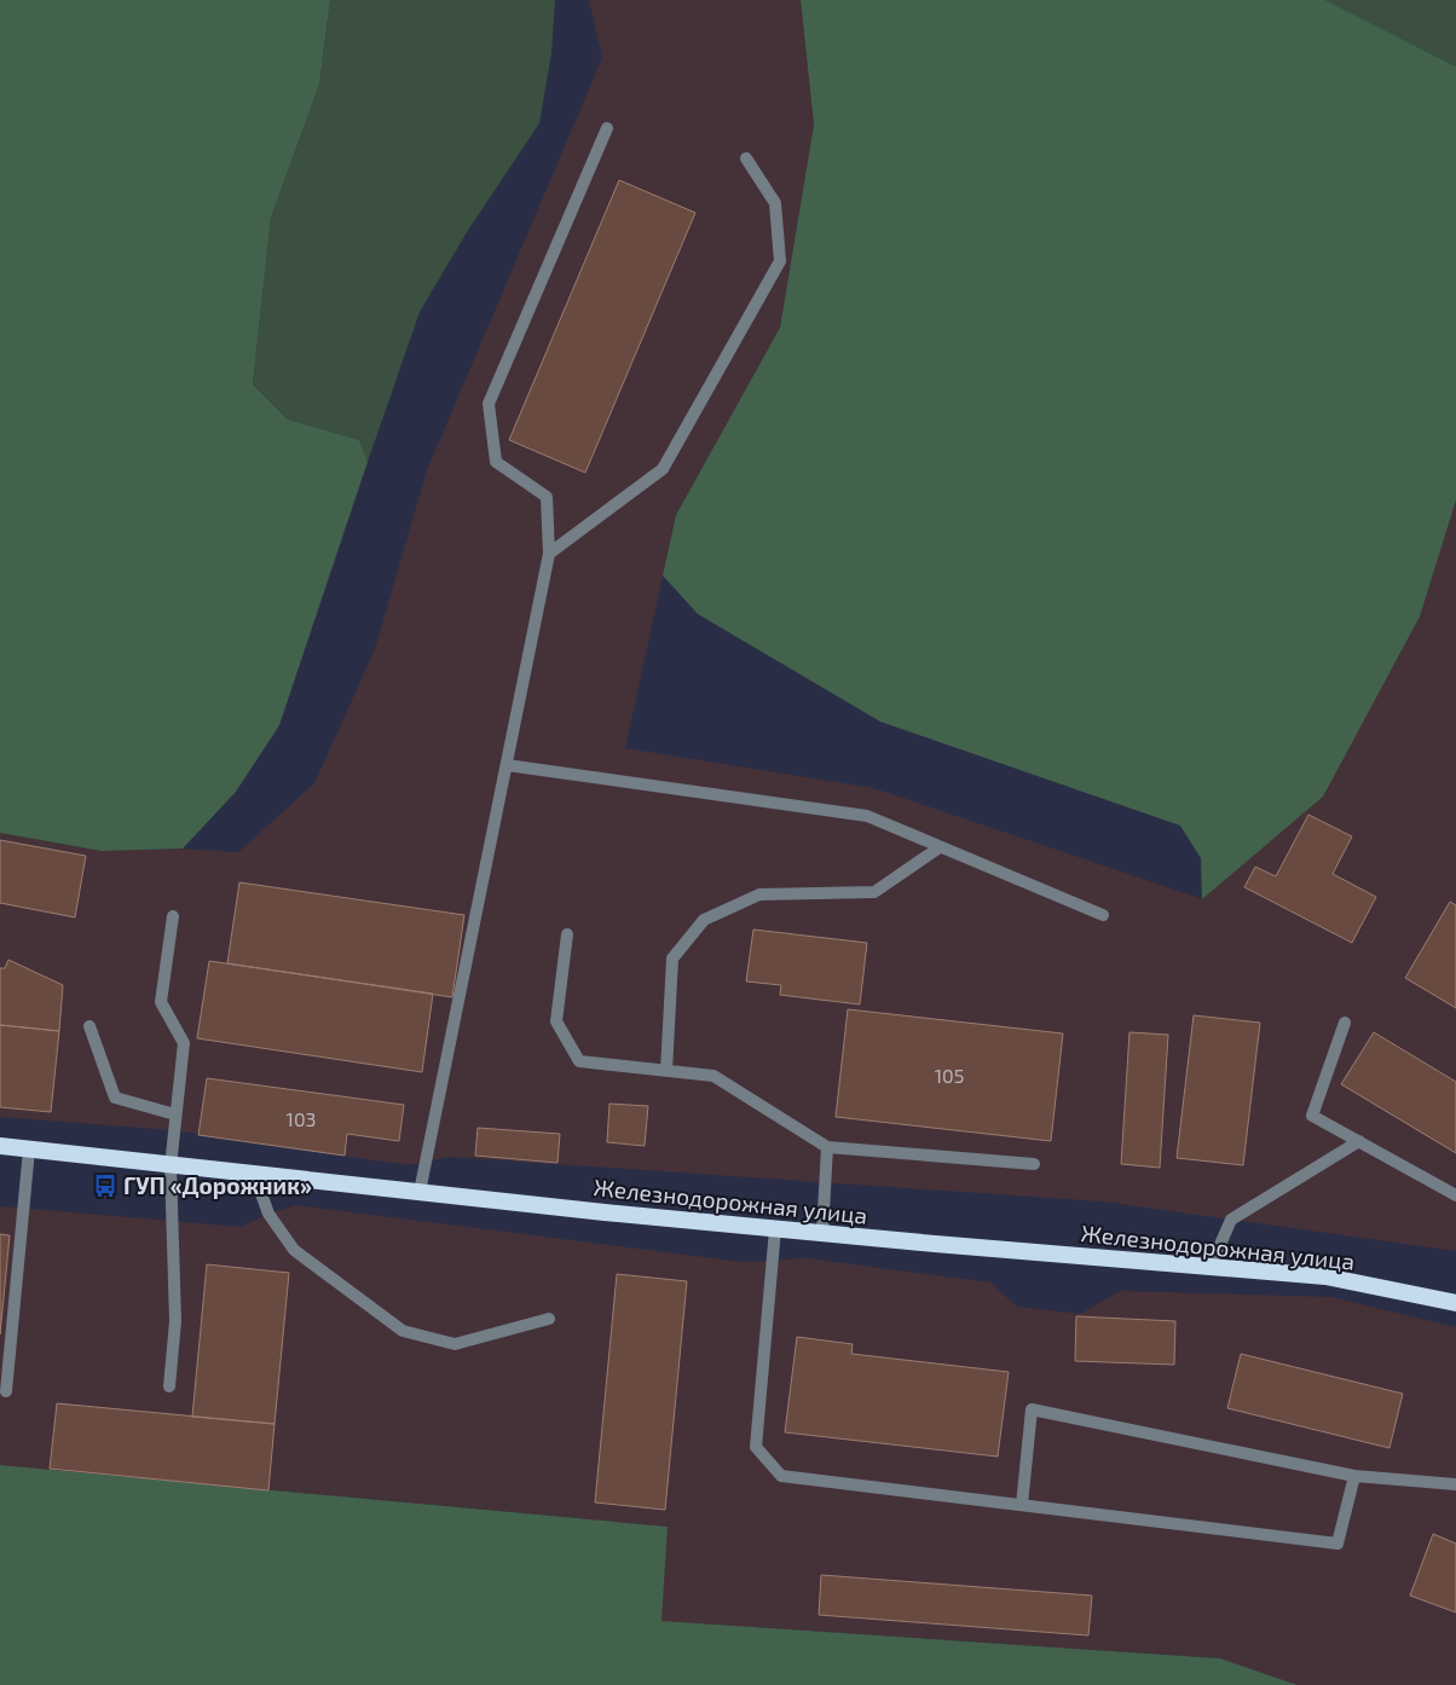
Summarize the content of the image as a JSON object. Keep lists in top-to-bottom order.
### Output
{
  "streets": {
    "highway": ["Железнодорожная улица"]
  },
  "places": {
    "bus stop": ["ГУП «Дорожник»"]
  },
  "house_numbers": ["105", "103"]
}
